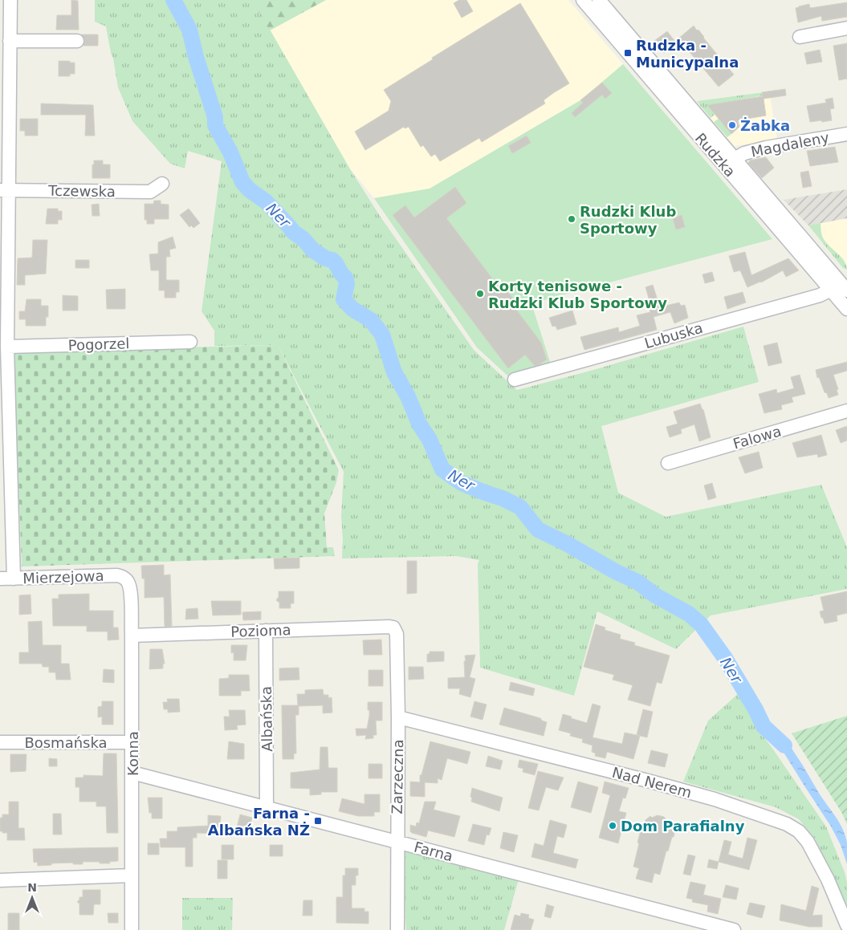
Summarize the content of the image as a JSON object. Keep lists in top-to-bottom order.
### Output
{
  "streets": {
    "street": [
      "Magdaleny",
      "Rudzka",
      "Tczewska",
      "Lubuska",
      "Pogorzel",
      "Falowa",
      "Mierzejowa",
      "Pozioma",
      "Albańska",
      "Bosmańska",
      "Konna",
      "Zarzeczna",
      "Nad Nerem",
      "Farna"
    ]
  },
  "crossings": [
    ["Magdaleny", "Rudzka"],
    ["Rudzka", "Lubuska"],
    ["Mierzejowa", "Konna"],
    ["Pozioma", "Albańska"],
    ["Pozioma", "Konna"],
    ["Pozioma", "Zarzeczna"],
    ["Albańska", "Farna"],
    ["Bosmańska", "Konna"],
    ["Konna", "Farna"],
    ["Zarzeczna", "Nad Nerem"],
    ["Zarzeczna", "Farna"]
  ],
  "water": ["Ner"],
  "places": {
    "transit": ["Rudzka - Municypalna", "Farna - Albańska NŻ"],
    "other": [
      "Żabka",
      "Rudzki Klub Sportowy",
      "Korty tenisowe - Rudzki Klub Sportowy",
      "Dom Parafialny"
    ]
  },
  "north": "top"
}
